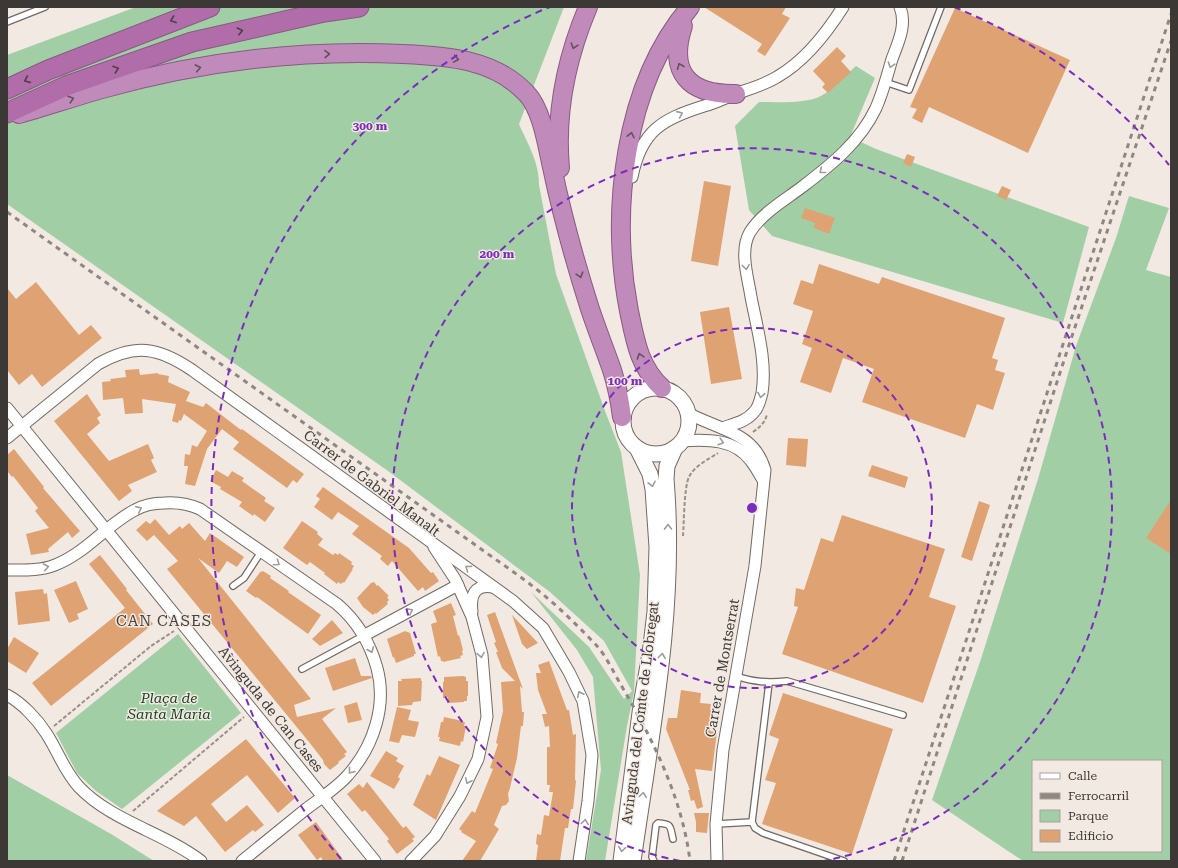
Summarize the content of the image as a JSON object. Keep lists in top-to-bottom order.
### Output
{
  "streets": {
    "main road": ["Avinguda del Comte de Llobregat"],
    "street": ["Carrer de Gabriel Manalt", "Carrer de Montserrat", "Avinguda de Can Cases"]
  },
  "crossings": [
    ["Carrer de Gabriel Manalt", "Avinguda de Can Cases"],
    ["Carrer de Montserrat", "Avinguda del Comte de Llobregat"]
  ],
  "districts": ["CAN CASES"],
  "parks": ["Plaça de Santa Maria"],
  "legend": [
    "Calle",
    "Ferrocarril",
    "Parque",
    "Edificio"
  ],
  "rings": ["300 m", "200 m", "100 m"]
}
